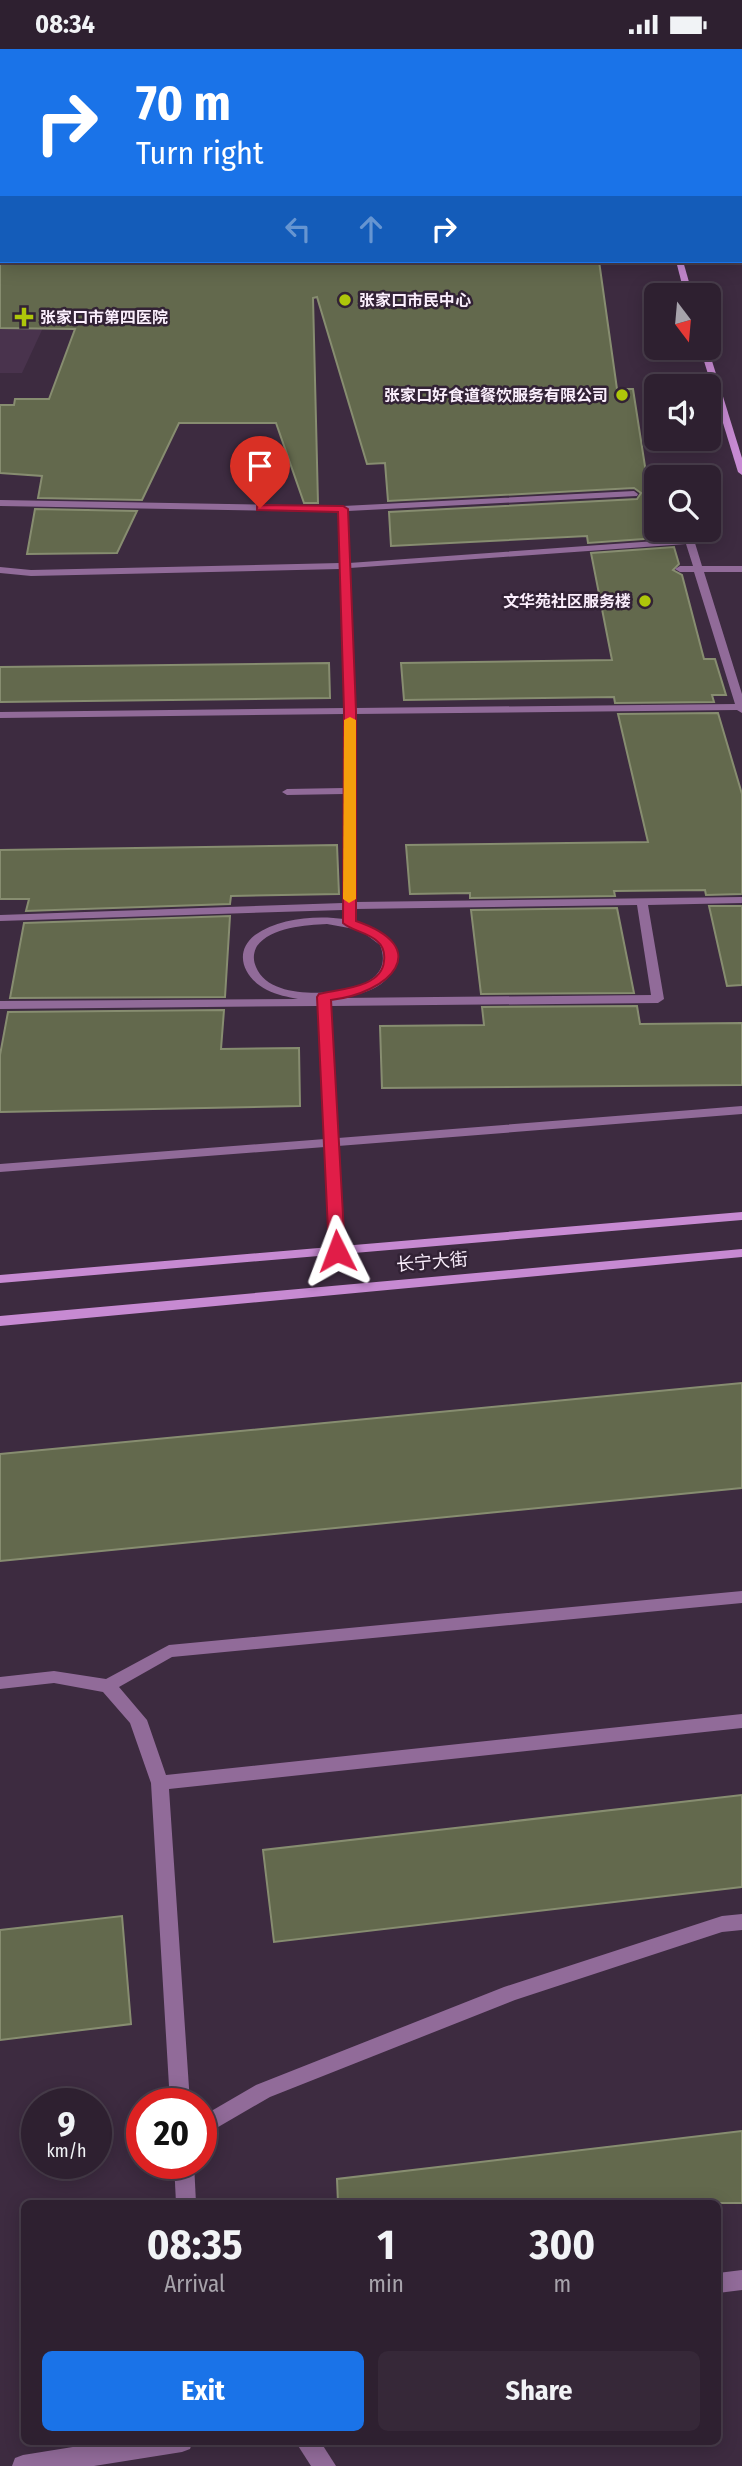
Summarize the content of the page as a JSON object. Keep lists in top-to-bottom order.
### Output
{
  "streets": {
    "main road": ["长宁大街"]
  },
  "places": {
    "other": ["张家口市民中心", "张家口好食道餐饮服务有限公司", "文华苑社区服务楼"],
    "health": ["张家口市第四医院"]
  },
  "north": "bottom",
  "page": {
    "status": "08:34",
    "turn": ["70 m", "Turn right"],
    "speed": "9 km/h",
    "limit": "20",
    "eta": [
      "08:35",
      "Arrival",
      "1",
      "min",
      "300",
      "m"
    ],
    "buttons": ["Exit", "Share"]
  }
}
